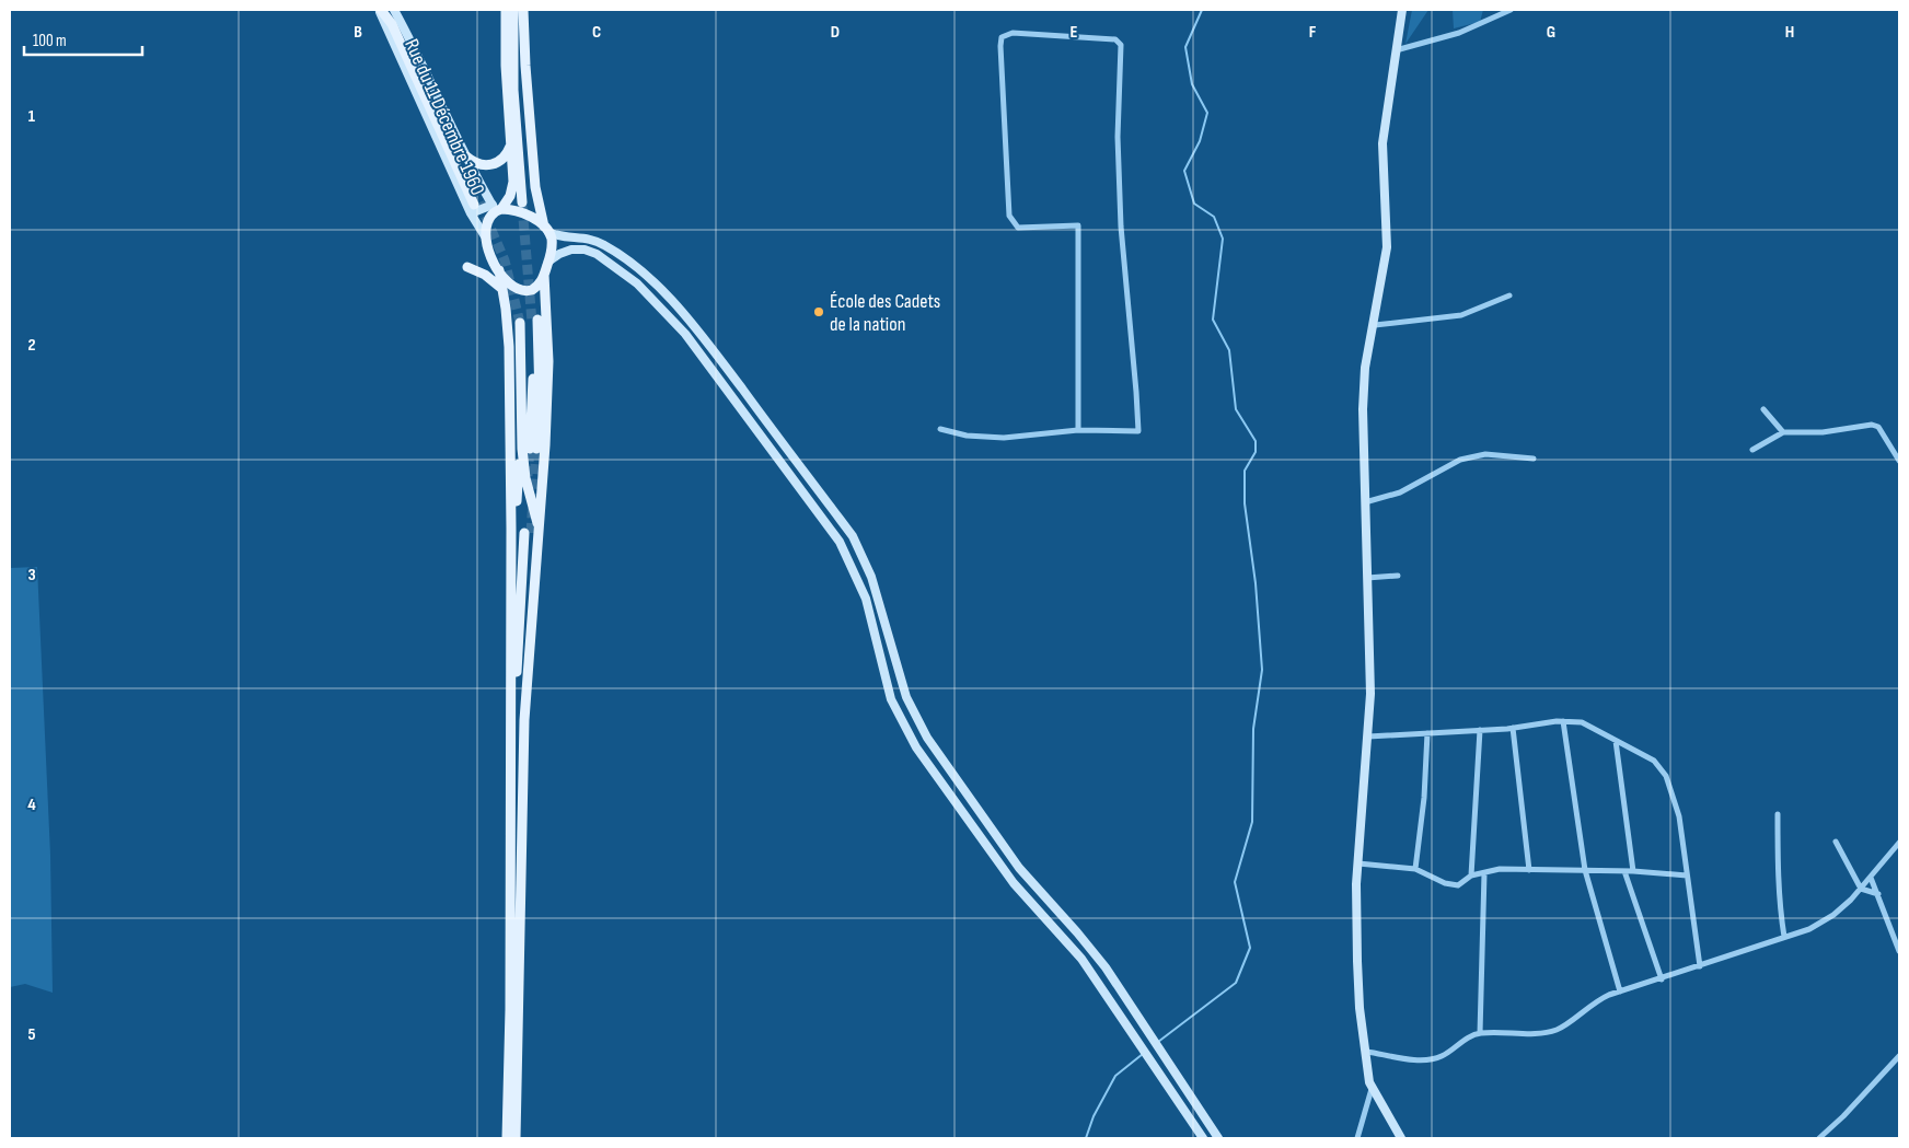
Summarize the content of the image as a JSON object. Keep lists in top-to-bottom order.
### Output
{
  "streets": {
    "street": ["Rue du 11 Décembre 1960"]
  },
  "places": ["École des Cadets de la nation"],
  "scale_bar": "100 m",
  "grid": {
    "columns": [
      "B",
      "C",
      "D",
      "E",
      "F",
      "G",
      "H"
    ],
    "rows": [
      "1",
      "2",
      "3",
      "4",
      "5"
    ]
  }
}
